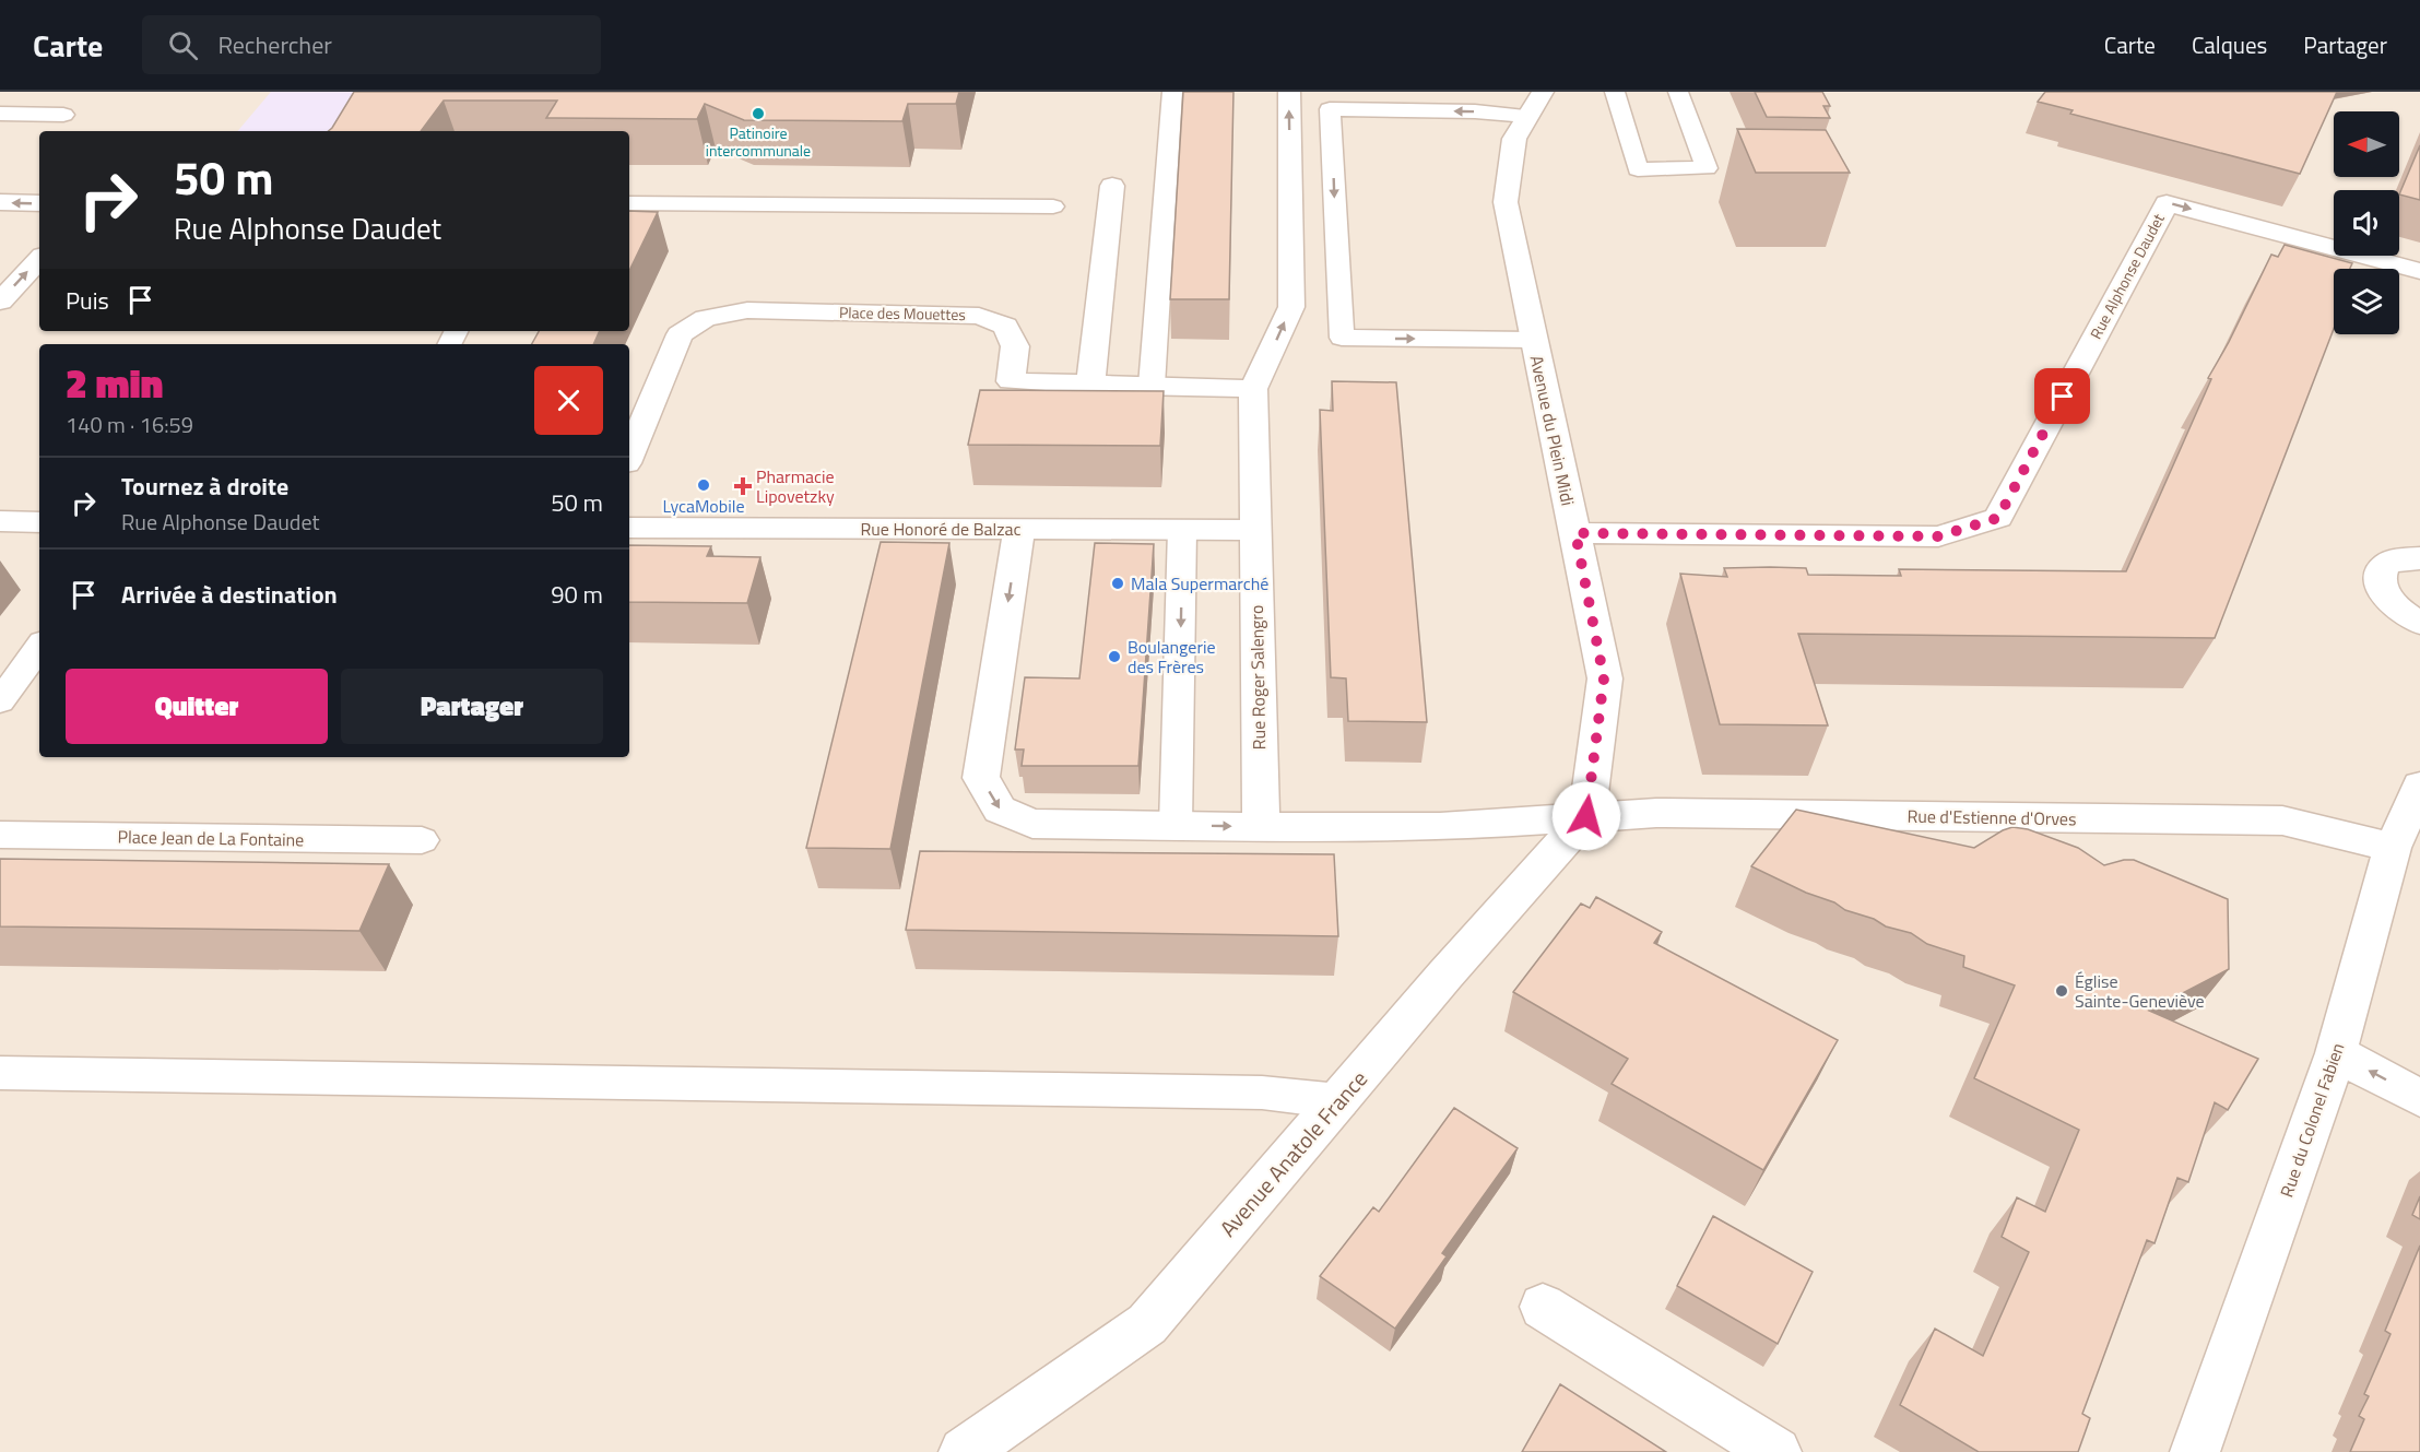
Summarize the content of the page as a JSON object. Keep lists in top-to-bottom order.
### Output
{
  "streets": {
    "street": [
      "Rue Alphonse Daudet",
      "Place des Mouettes",
      "Avenue du Plein Midi",
      "Rue Honoré de Balzac",
      "Rue Roger Salengro",
      "Rue d'Estienne d'Orves",
      "Rue du Colonel Fabien",
      "Avenue Anatole France"
    ],
    "lane": ["Place Jean de La Fontaine"]
  },
  "crossings": [
    ["Rue Alphonse Daudet", "Avenue du Plein Midi"],
    ["Place des Mouettes", "Rue Roger Salengro"],
    ["Avenue du Plein Midi", "Rue d'Estienne d'Orves"],
    ["Avenue du Plein Midi", "Avenue Anatole France"],
    ["Rue Honoré de Balzac", "Rue Roger Salengro"],
    ["Rue d'Estienne d'Orves", "Rue du Colonel Fabien"],
    ["Rue d'Estienne d'Orves", "Avenue Anatole France"]
  ],
  "one_way": ["Rue Alphonse Daudet"],
  "places": {
    "other": [
      "Patinoire intercommunale",
      "LycaMobile",
      "Mala Supermarché",
      "Boulangerie des Frères",
      "Église Sainte-Geneviève"
    ],
    "health": ["Pharmacie Lipovetzky"]
  },
  "north": "left",
  "page": {
    "header": "Carte",
    "search": "Rechercher",
    "nav": ["Carte", "Calques", "Partager"],
    "turn": ["50 m", "Rue Alphonse Daudet"],
    "then": "Puis",
    "heading": ["2 min", "140 m · 16:59"],
    "list": [
      {
        "name": "Tournez à droite",
        "note": "Rue Alphonse Daudet",
        "value": "50 m"
      },
      {
        "name": "Arrivée à destination",
        "value": "90 m"
      }
    ],
    "buttons": ["Quitter", "Partager"]
  }
}
